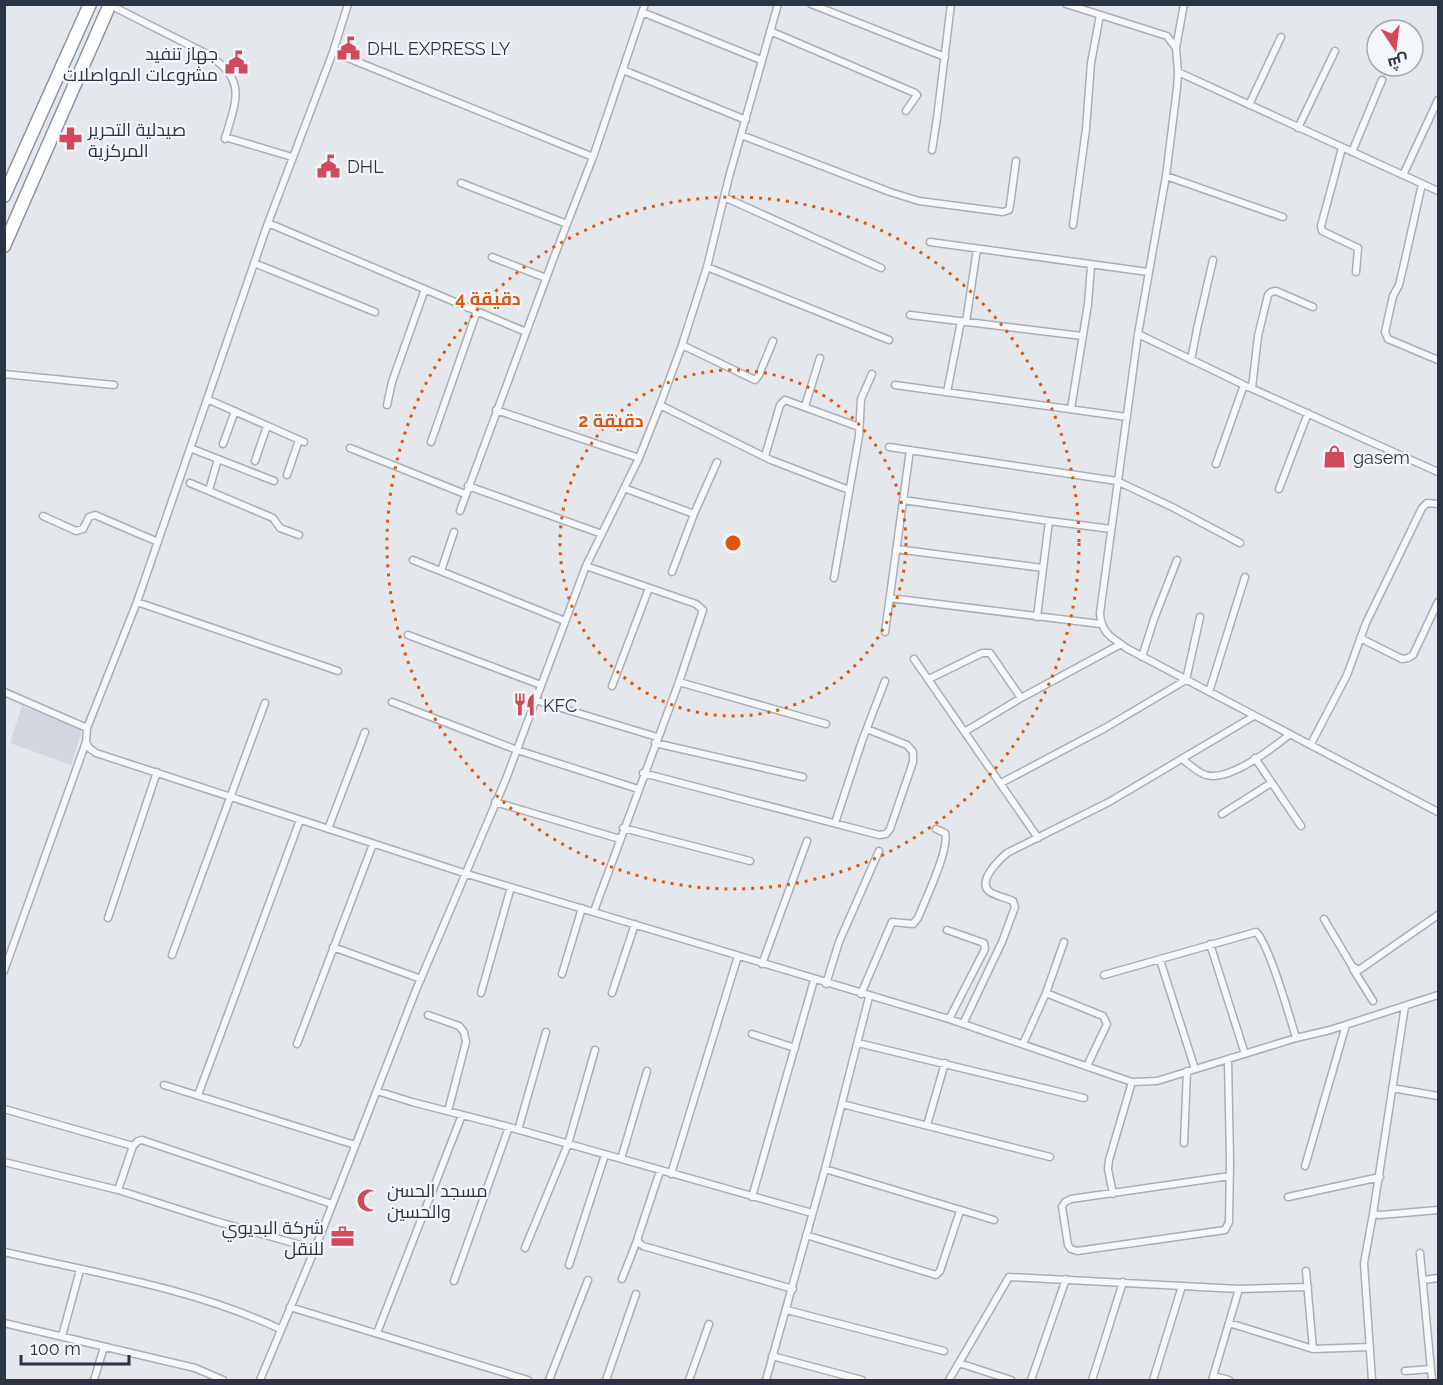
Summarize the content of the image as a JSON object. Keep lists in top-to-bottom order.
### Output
{
  "places": {
    "public building": ["DHL EXPRESS LY", "جهاز تنفيد مشروعات المواصلات", "DHL"],
    "pharmacy": ["صيدلية التحرير المركزية"],
    "shop": ["gasem"],
    "restaurant": ["KFC"],
    "mosque": ["مسجد الحسن والحسين"],
    "office": ["شركة البديوي للنقل"]
  },
  "scale_bar": "100 m",
  "north": "bottom",
  "rings": ["4 دقيقة", "2 دقيقة"]
}
